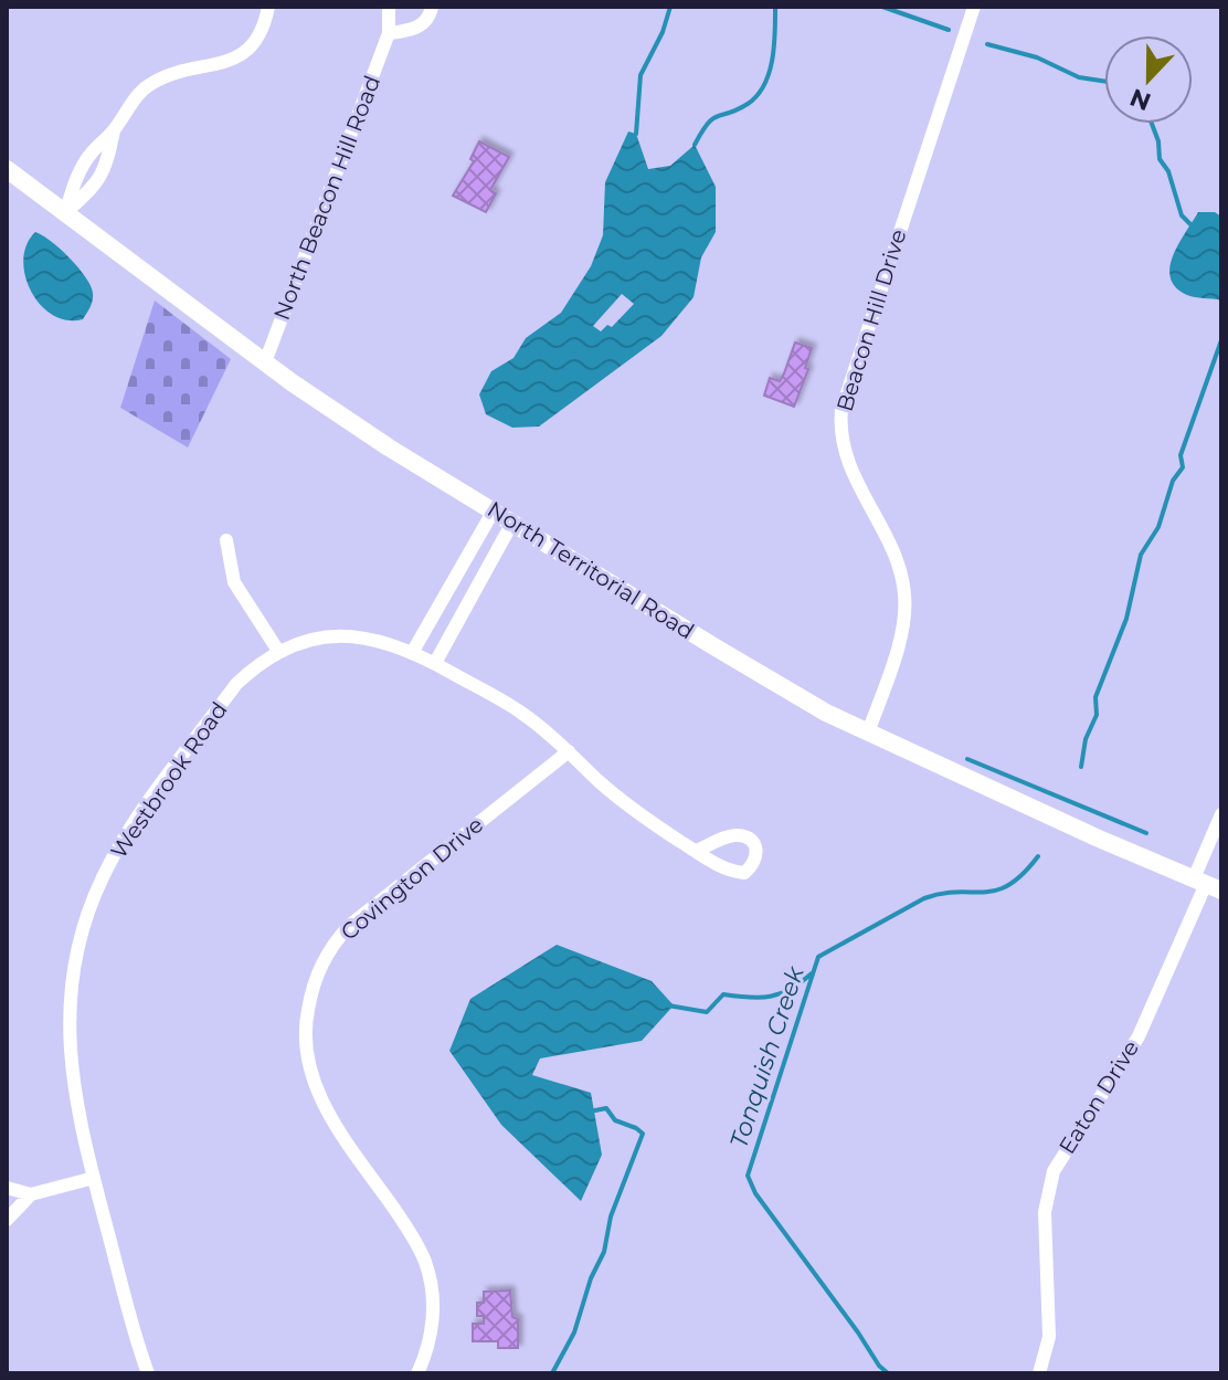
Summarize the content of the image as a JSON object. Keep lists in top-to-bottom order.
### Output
{
  "streets": {
    "main road": ["North Territorial Road"],
    "street": [
      "North Beacon Hill Road",
      "Beacon Hill Drive",
      "Westbrook Road",
      "Covington Drive",
      "Eaton Drive"
    ]
  },
  "crossings": [
    ["North Beacon Hill Road", "North Territorial Road"],
    ["Beacon Hill Drive", "North Territorial Road"],
    ["North Territorial Road", "Eaton Drive"],
    ["Westbrook Road", "Covington Drive"]
  ],
  "water": ["Tonquish Creek"],
  "north": "bottom"
}
